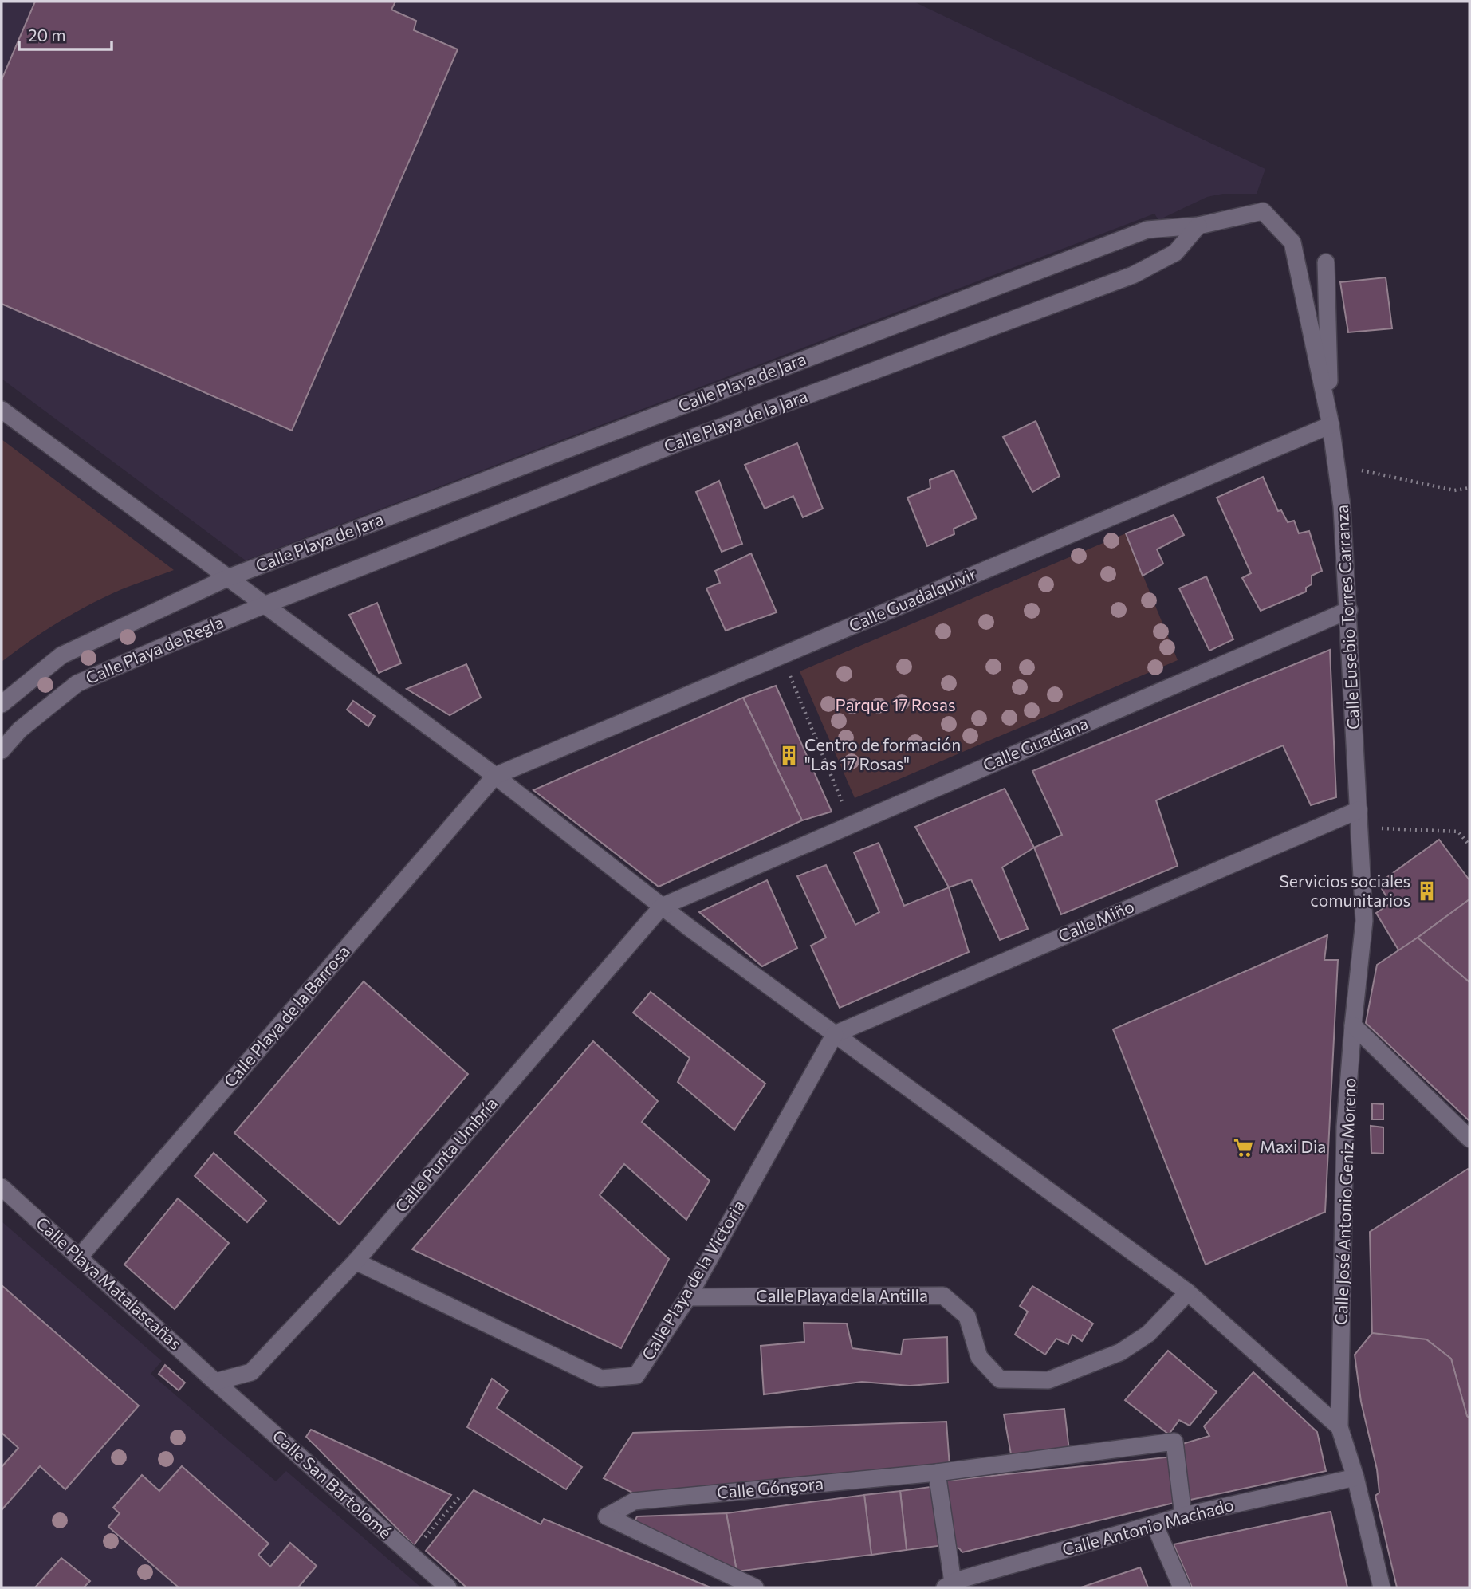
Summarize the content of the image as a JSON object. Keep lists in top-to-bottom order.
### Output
{
  "streets": {
    "street": [
      "Calle Playa de Jara",
      "Calle Playa de la Jara",
      "Calle Guadalquivir",
      "Calle Eusebio Torres Carranza",
      "Calle Playa de Regla",
      "Calle Guadiana",
      "Calle Miño",
      "Calle Playa de la Barrosa",
      "Calle Punta Umbría",
      "Calle José Antonio Geniz Moreno",
      "Calle Playa de la Victoria",
      "Calle Playa Matalascañas",
      "Calle Playa de la Antilla",
      "Calle San Bartolomé",
      "Calle Góngora",
      "Calle Antonio Machado"
    ]
  },
  "crossings": [
    ["Calle Playa de Jara", "Calle Playa de la Jara"],
    ["Calle Playa de Jara", "Calle Eusebio Torres Carranza"],
    ["Calle Playa de la Jara", "Calle Playa de Regla"],
    ["Calle Guadalquivir", "Calle Eusebio Torres Carranza"],
    ["Calle Guadalquivir", "Calle Playa de la Barrosa"],
    ["Calle Eusebio Torres Carranza", "Calle Guadiana"],
    ["Calle Eusebio Torres Carranza", "Calle Miño"],
    ["Calle Eusebio Torres Carranza", "Calle José Antonio Geniz Moreno"],
    ["Calle Guadiana", "Calle Punta Umbría"],
    ["Calle Miño", "Calle José Antonio Geniz Moreno"],
    ["Calle Miño", "Calle Playa de la Victoria"],
    ["Calle Playa de la Barrosa", "Calle Playa Matalascañas"],
    ["Calle Punta Umbría", "Calle Playa de la Victoria"],
    ["Calle Punta Umbría", "Calle Playa Matalascañas"],
    ["Calle Punta Umbría", "Calle San Bartolomé"],
    ["Calle José Antonio Geniz Moreno", "Calle Antonio Machado"],
    ["Calle Playa de la Victoria", "Calle Playa de la Antilla"],
    ["Calle Playa Matalascañas", "Calle San Bartolomé"],
    ["Calle Góngora", "Calle Antonio Machado"]
  ],
  "parks": ["Parque 17 Rosas"],
  "places": {
    "building": ["Centro de formación \"Las 17 Rosas\"", "Servicios sociales comunitarios"],
    "supermarket": ["Maxi Dia"]
  },
  "scale_bar": "20 m"
}
